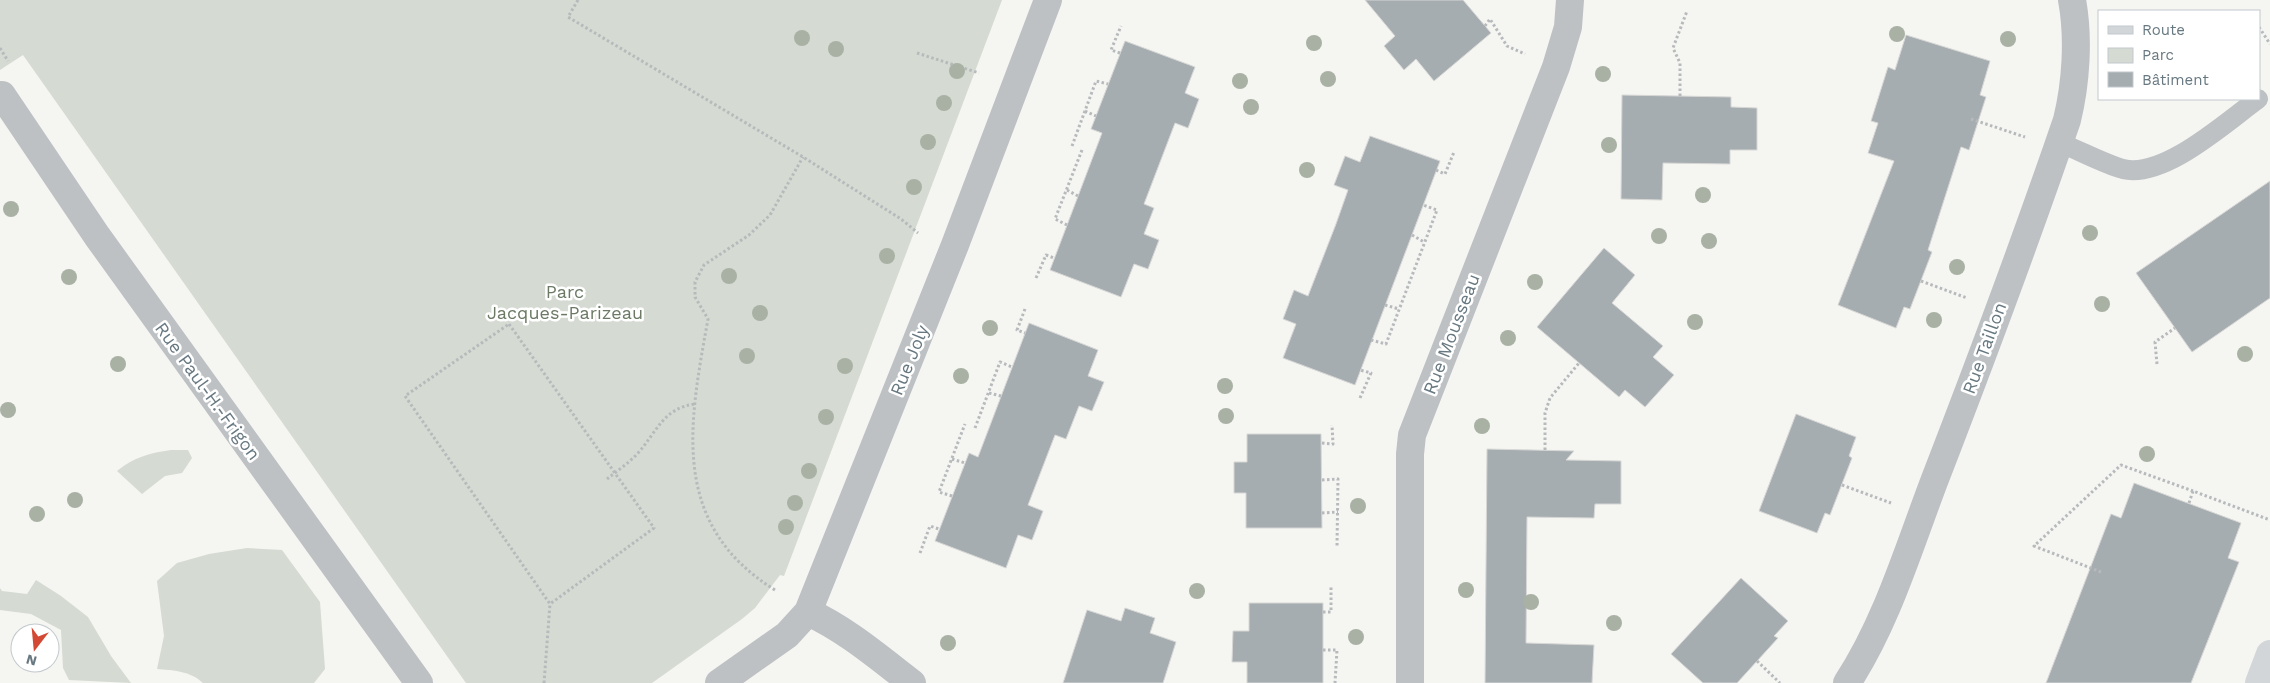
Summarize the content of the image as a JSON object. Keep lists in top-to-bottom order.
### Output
{
  "streets": {
    "street": [
      "Rue Mousseau",
      "Rue Taillon",
      "Rue Joly",
      "Rue Paul-H.-Frigon"
    ]
  },
  "parks": ["Parc Jacques-Parizeau"],
  "legend": ["Route", "Parc", "Bâtiment"],
  "north": "bottom"
}
